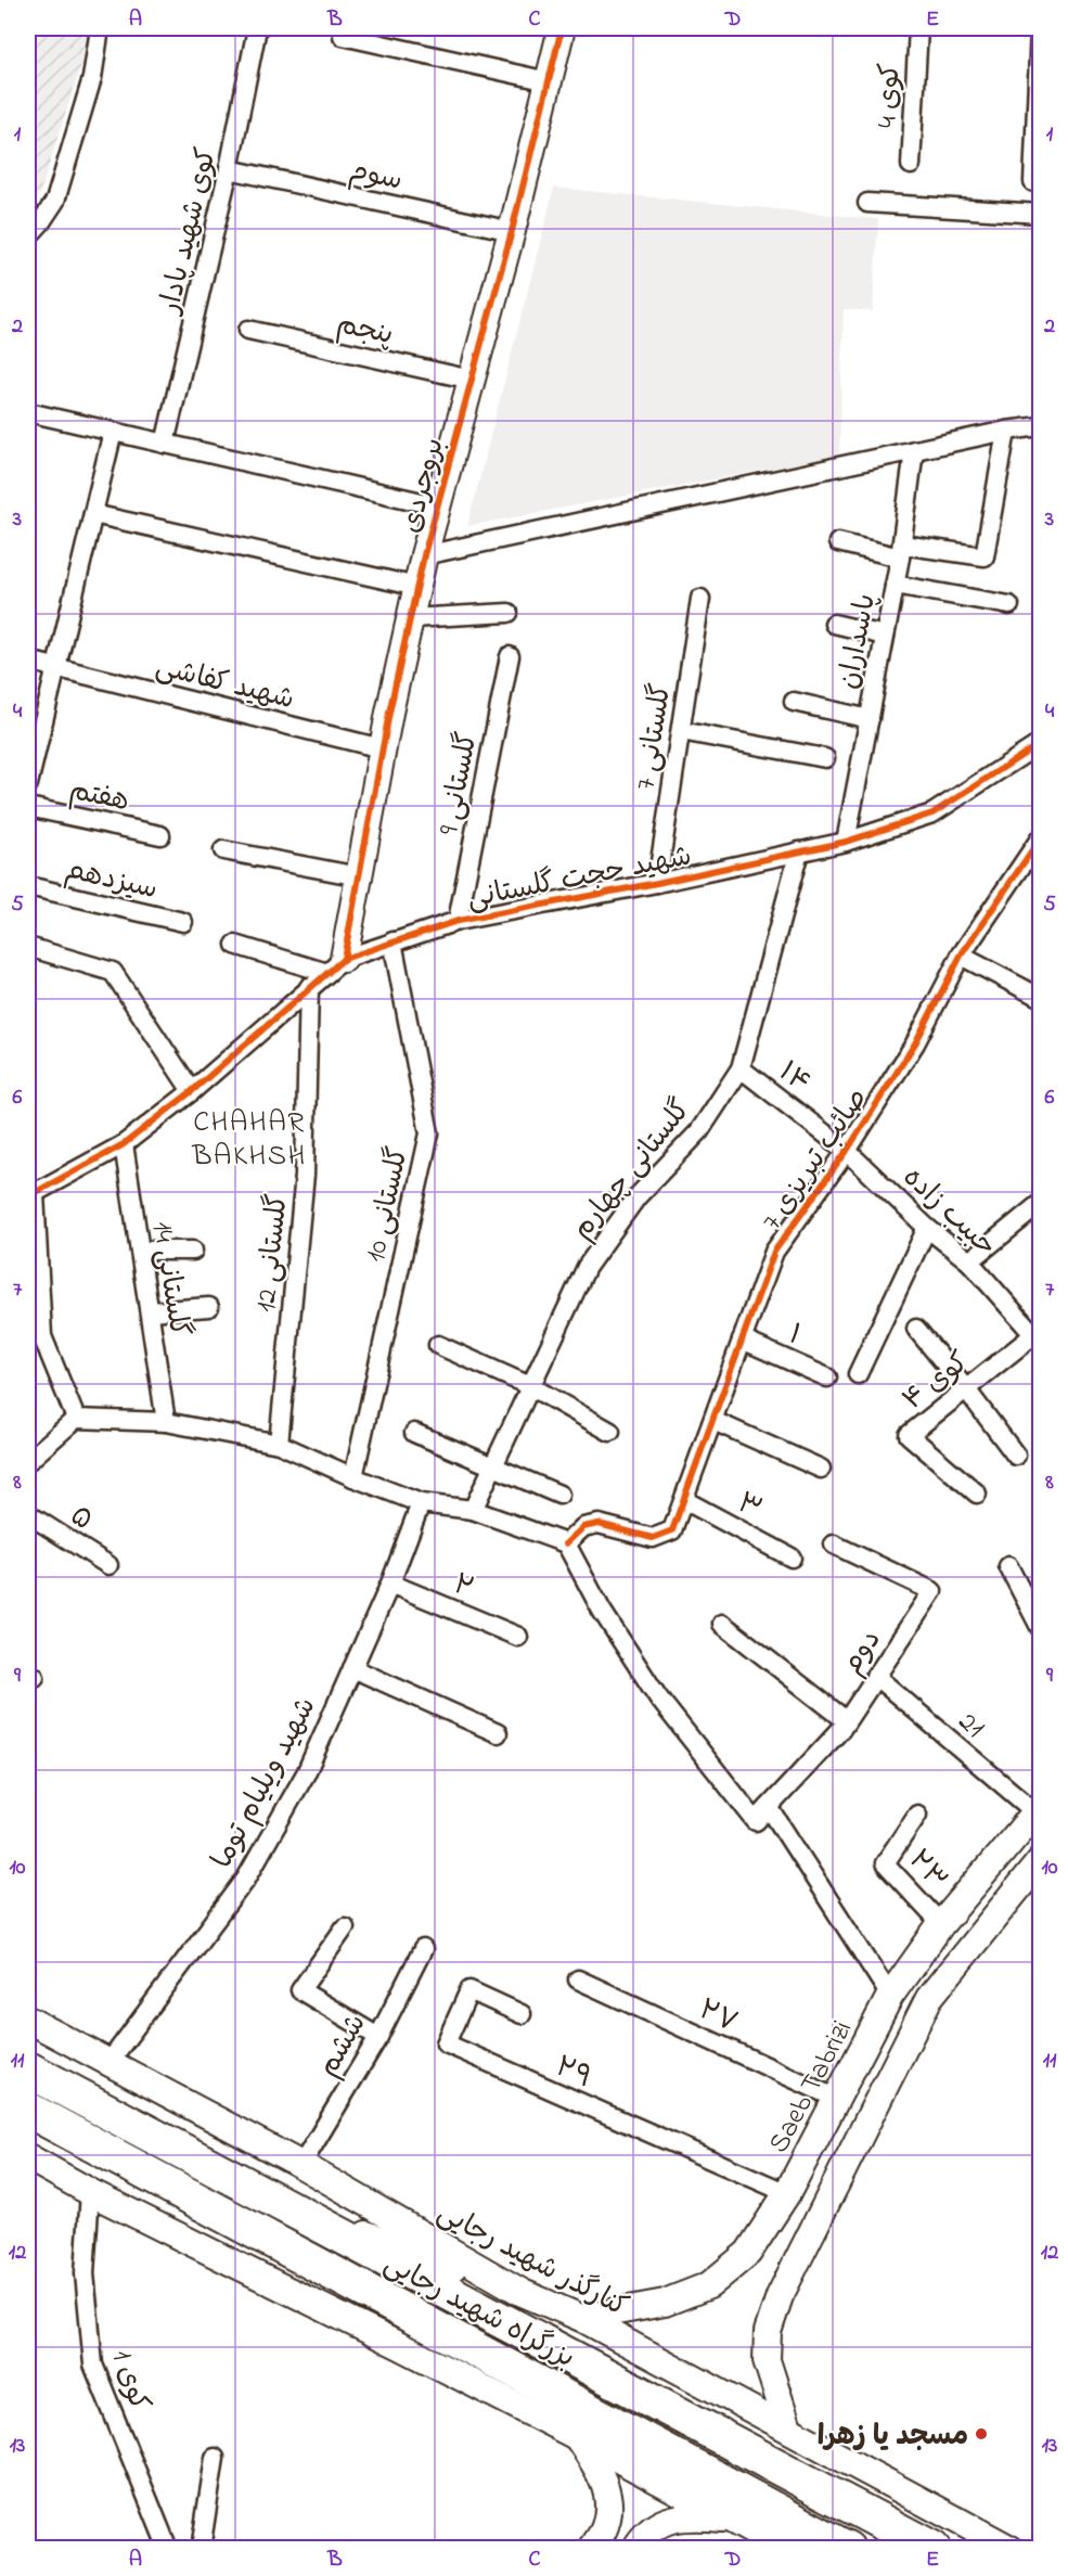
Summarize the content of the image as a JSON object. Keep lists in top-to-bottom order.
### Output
{
  "streets": {
    "highway": ["بزرگراه شهید رجایی"],
    "street": [
      "کوی 4",
      "سوم",
      "کوی شهید پادار",
      "پنجم",
      "بروجردی",
      "پاسداران",
      "شهید کفاشی",
      "گلستانی 7",
      "گلستانی 9",
      "هفتم",
      "شهید حجت گلستانی",
      "سیزدهم",
      "۱۴",
      "صائب تبریزی 7",
      "گلستانی چهارم",
      "گلستانی 10",
      "حبیب زاده",
      "گلستانی 12",
      "گلستانی 14",
      "۱",
      "کوی ۴",
      "۳",
      "۵",
      "۲",
      "دوم",
      "21",
      "شهید ویلیام توما",
      "۲۳",
      "۲۷",
      "ششم",
      "۲۹",
      "Saeb Tabrizi",
      "کنارگذر شهید رجایی",
      "کوی 1"
    ]
  },
  "crossings": [
    ["سوم", "کوی شهید پادار"],
    ["سوم", "بروجردی"],
    ["پنجم", "بروجردی"],
    ["بروجردی", "شهید کفاشی"],
    ["بروجردی", "شهید حجت گلستانی"],
    ["پاسداران", "شهید حجت گلستانی"],
    ["گلستانی 7", "شهید حجت گلستانی"],
    ["گلستانی 9", "شهید حجت گلستانی"],
    ["شهید حجت گلستانی", "گلستانی چهارم"],
    ["شهید حجت گلستانی", "گلستانی 10"],
    ["شهید حجت گلستانی", "گلستانی 12"],
    ["شهید حجت گلستانی", "گلستانی 14"],
    ["۱۴", "صائب تبریزی 7"],
    ["۱۴", "گلستانی چهارم"],
    ["۱۴", "حبیب زاده"],
    ["صائب تبریزی 7", "حبیب زاده"],
    ["صائب تبریزی 7", "۱"],
    ["صائب تبریزی 7", "۳"],
    ["حبیب زاده", "کوی ۴"],
    ["۲", "شهید ویلیام توما"],
    ["دوم", "21"],
    ["21", "Saeb Tabrizi"],
    ["شهید ویلیام توما", "کنارگذر شهید رجایی"],
    ["۲۳", "Saeb Tabrizi"],
    ["۲۷", "Saeb Tabrizi"],
    ["ششم", "کنارگذر شهید رجایی"],
    ["۲۹", "Saeb Tabrizi"],
    ["Saeb Tabrizi", "کنارگذر شهید رجایی"]
  ],
  "districts": ["CHAHAR BAKHSH"],
  "places": ["مسجد یا زهرا"],
  "grid": {
    "columns": [
      "A",
      "B",
      "C",
      "D",
      "E"
    ],
    "rows": [
      "1",
      "2",
      "3",
      "4",
      "5",
      "6",
      "7",
      "8",
      "9",
      "10",
      "11",
      "12",
      "13"
    ]
  }
}
